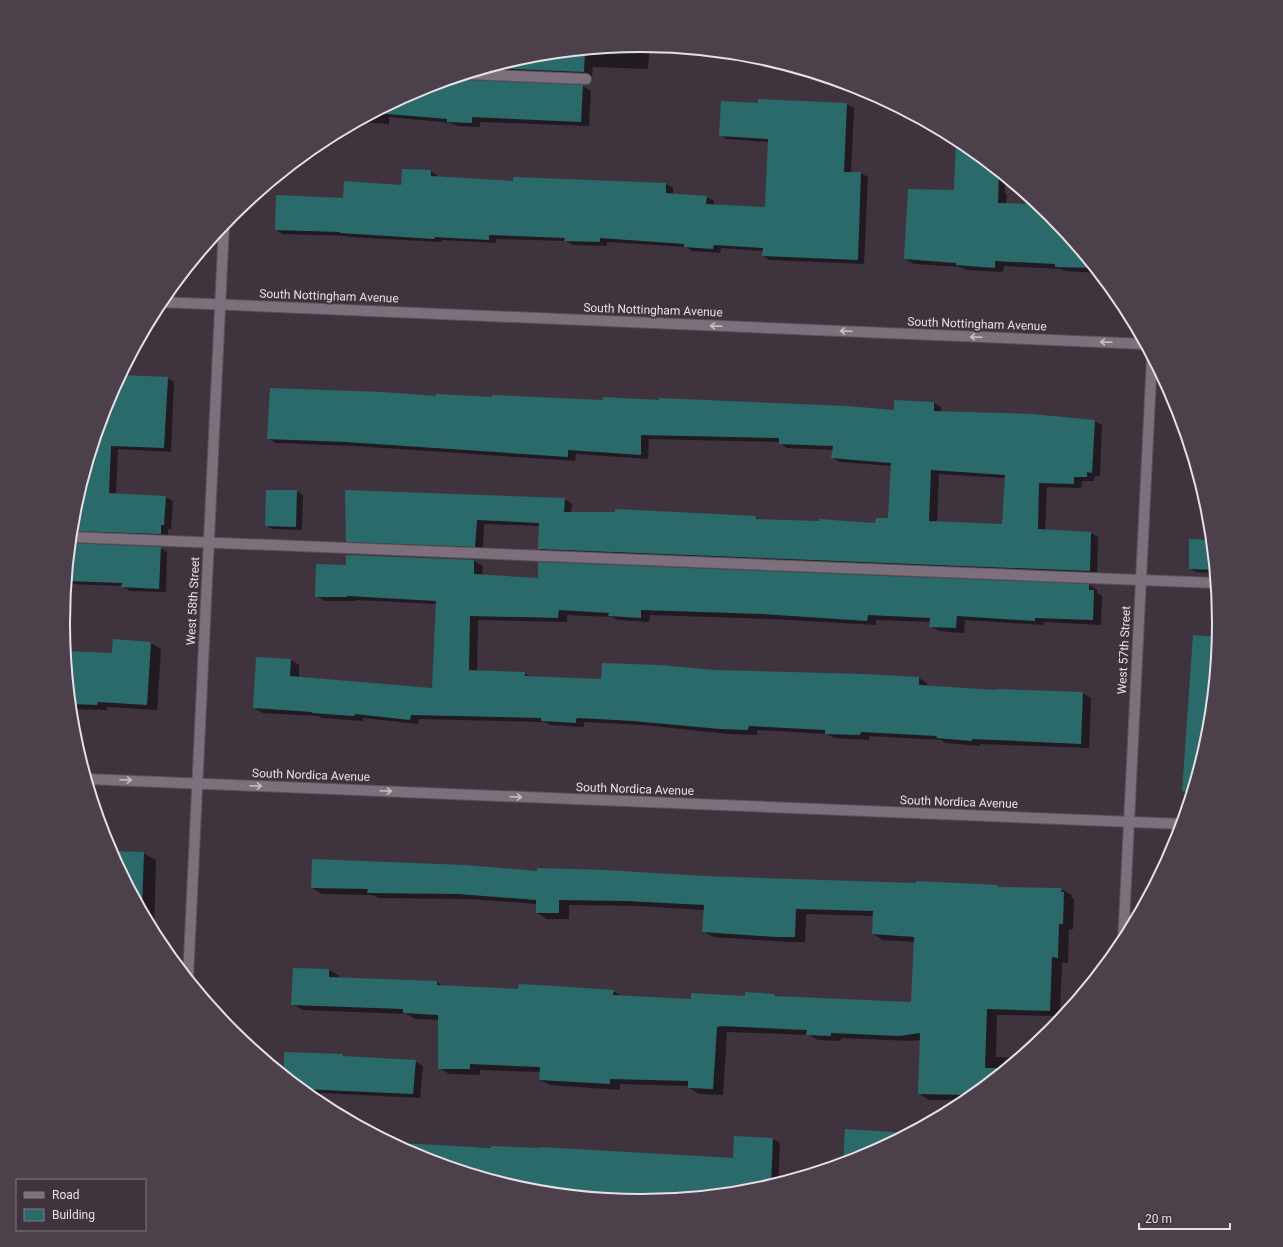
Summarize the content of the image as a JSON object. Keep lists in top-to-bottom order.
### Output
{
  "streets": {
    "street": [
      "South Nottingham Avenue",
      "West 58th Street",
      "West 57th Street",
      "South Nordica Avenue"
    ]
  },
  "crossings": [
    ["South Nottingham Avenue", "West 58th Street"],
    ["West 58th Street", "South Nordica Avenue"],
    ["West 57th Street", "South Nordica Avenue"]
  ],
  "one_way": ["South Nottingham Avenue", "South Nordica Avenue"],
  "legend": ["Road", "Building"],
  "scale_bar": "20 m"
}
